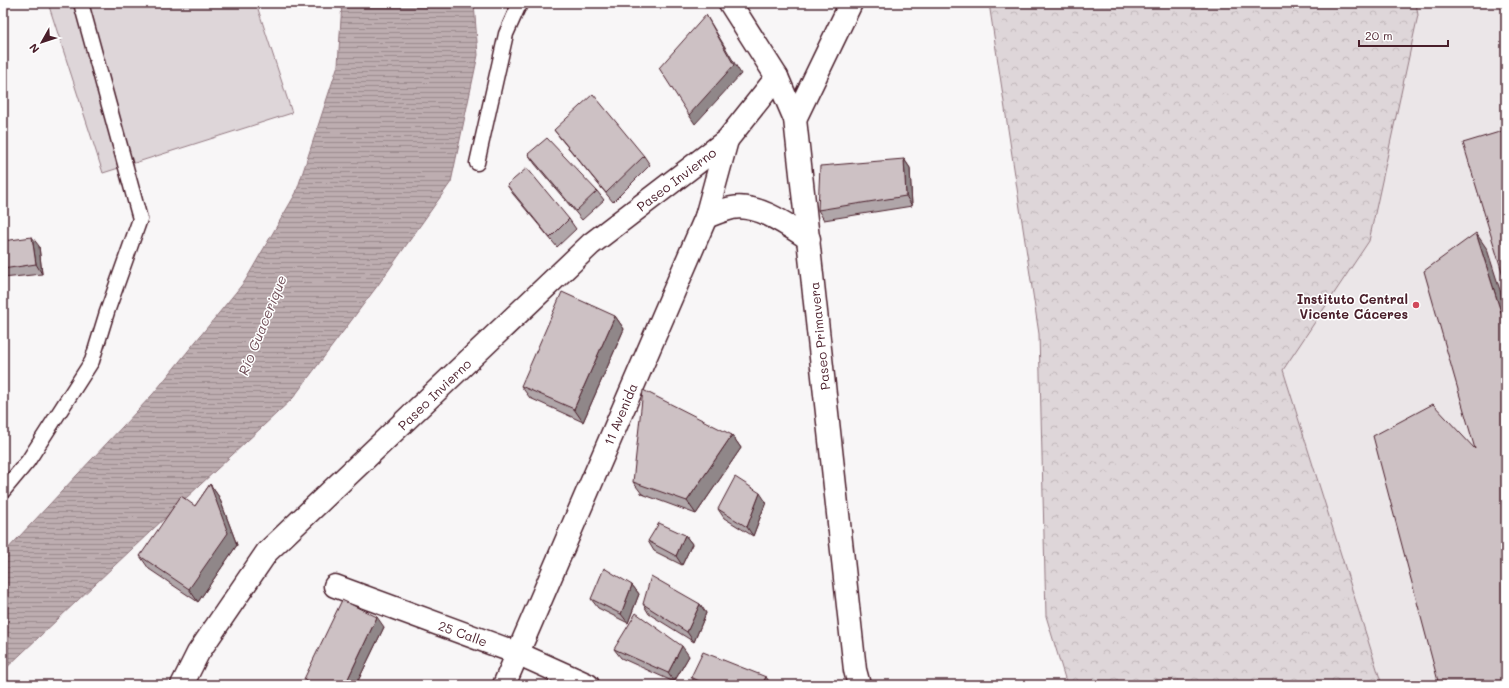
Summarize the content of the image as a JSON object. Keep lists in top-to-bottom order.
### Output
{
  "streets": {
    "street": [
      "Paseo Invierno",
      "Paseo Primavera",
      "11 Avenida",
      "25 Calle"
    ]
  },
  "crossings": [
    ["Paseo Invierno", "11 Avenida"],
    ["11 Avenida", "25 Calle"]
  ],
  "water": ["Río Guacerique"],
  "places": ["Instituto Central Vicente Cáceres"],
  "scale_bar": "20 m",
  "north": "bottom left"
}
